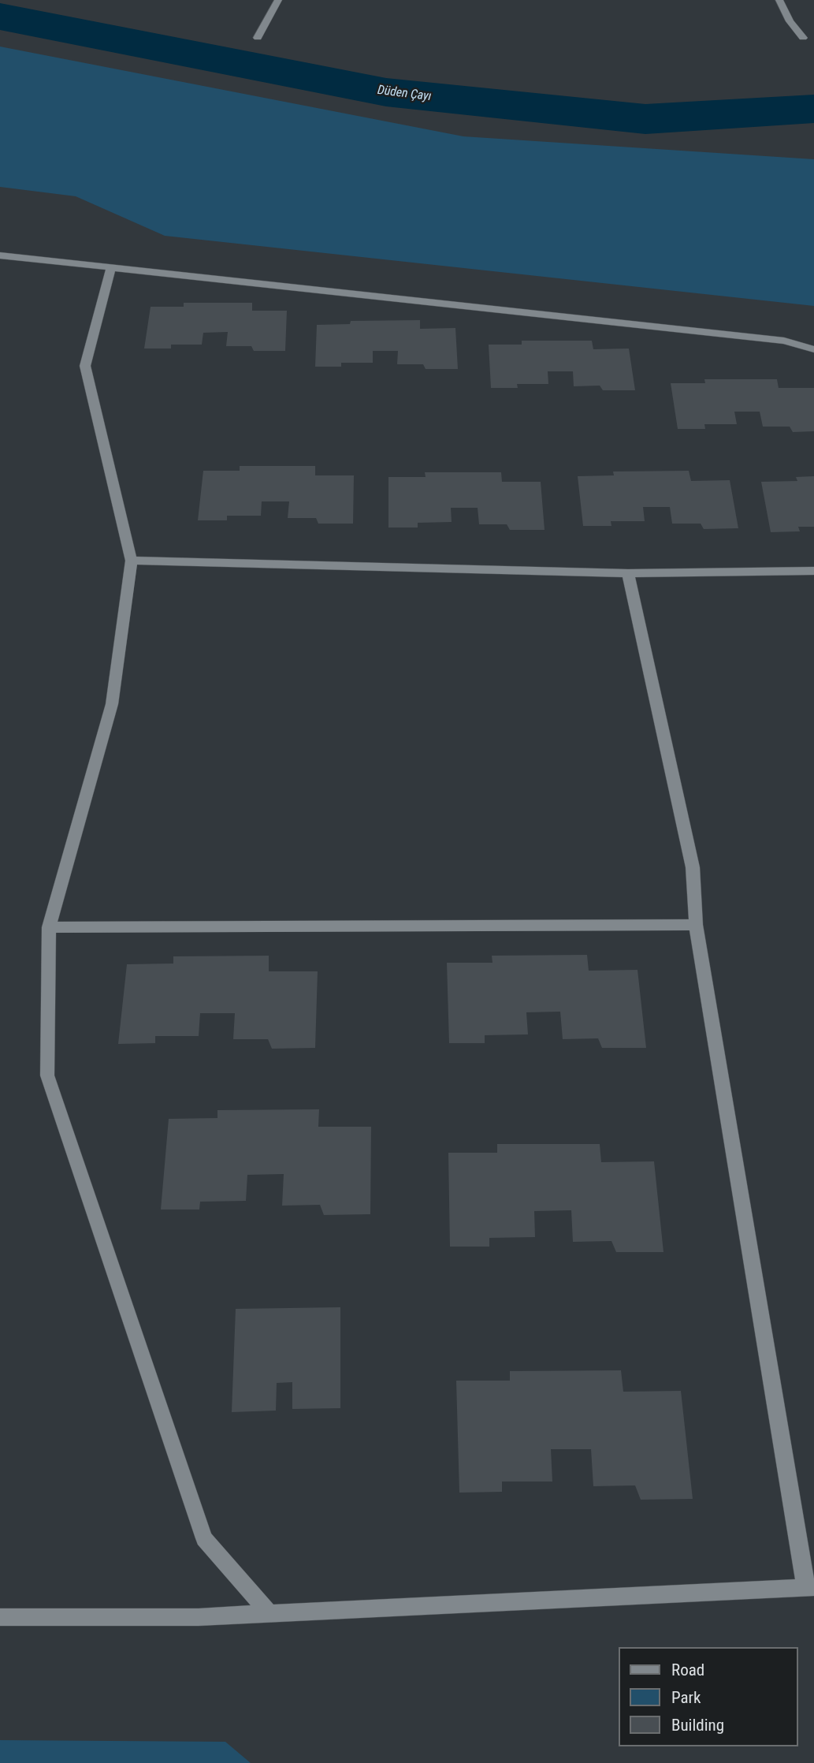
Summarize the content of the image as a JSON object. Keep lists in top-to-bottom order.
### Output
{
  "water": ["Düden Çayı"],
  "legend": ["Road", "Park", "Building"]
}
